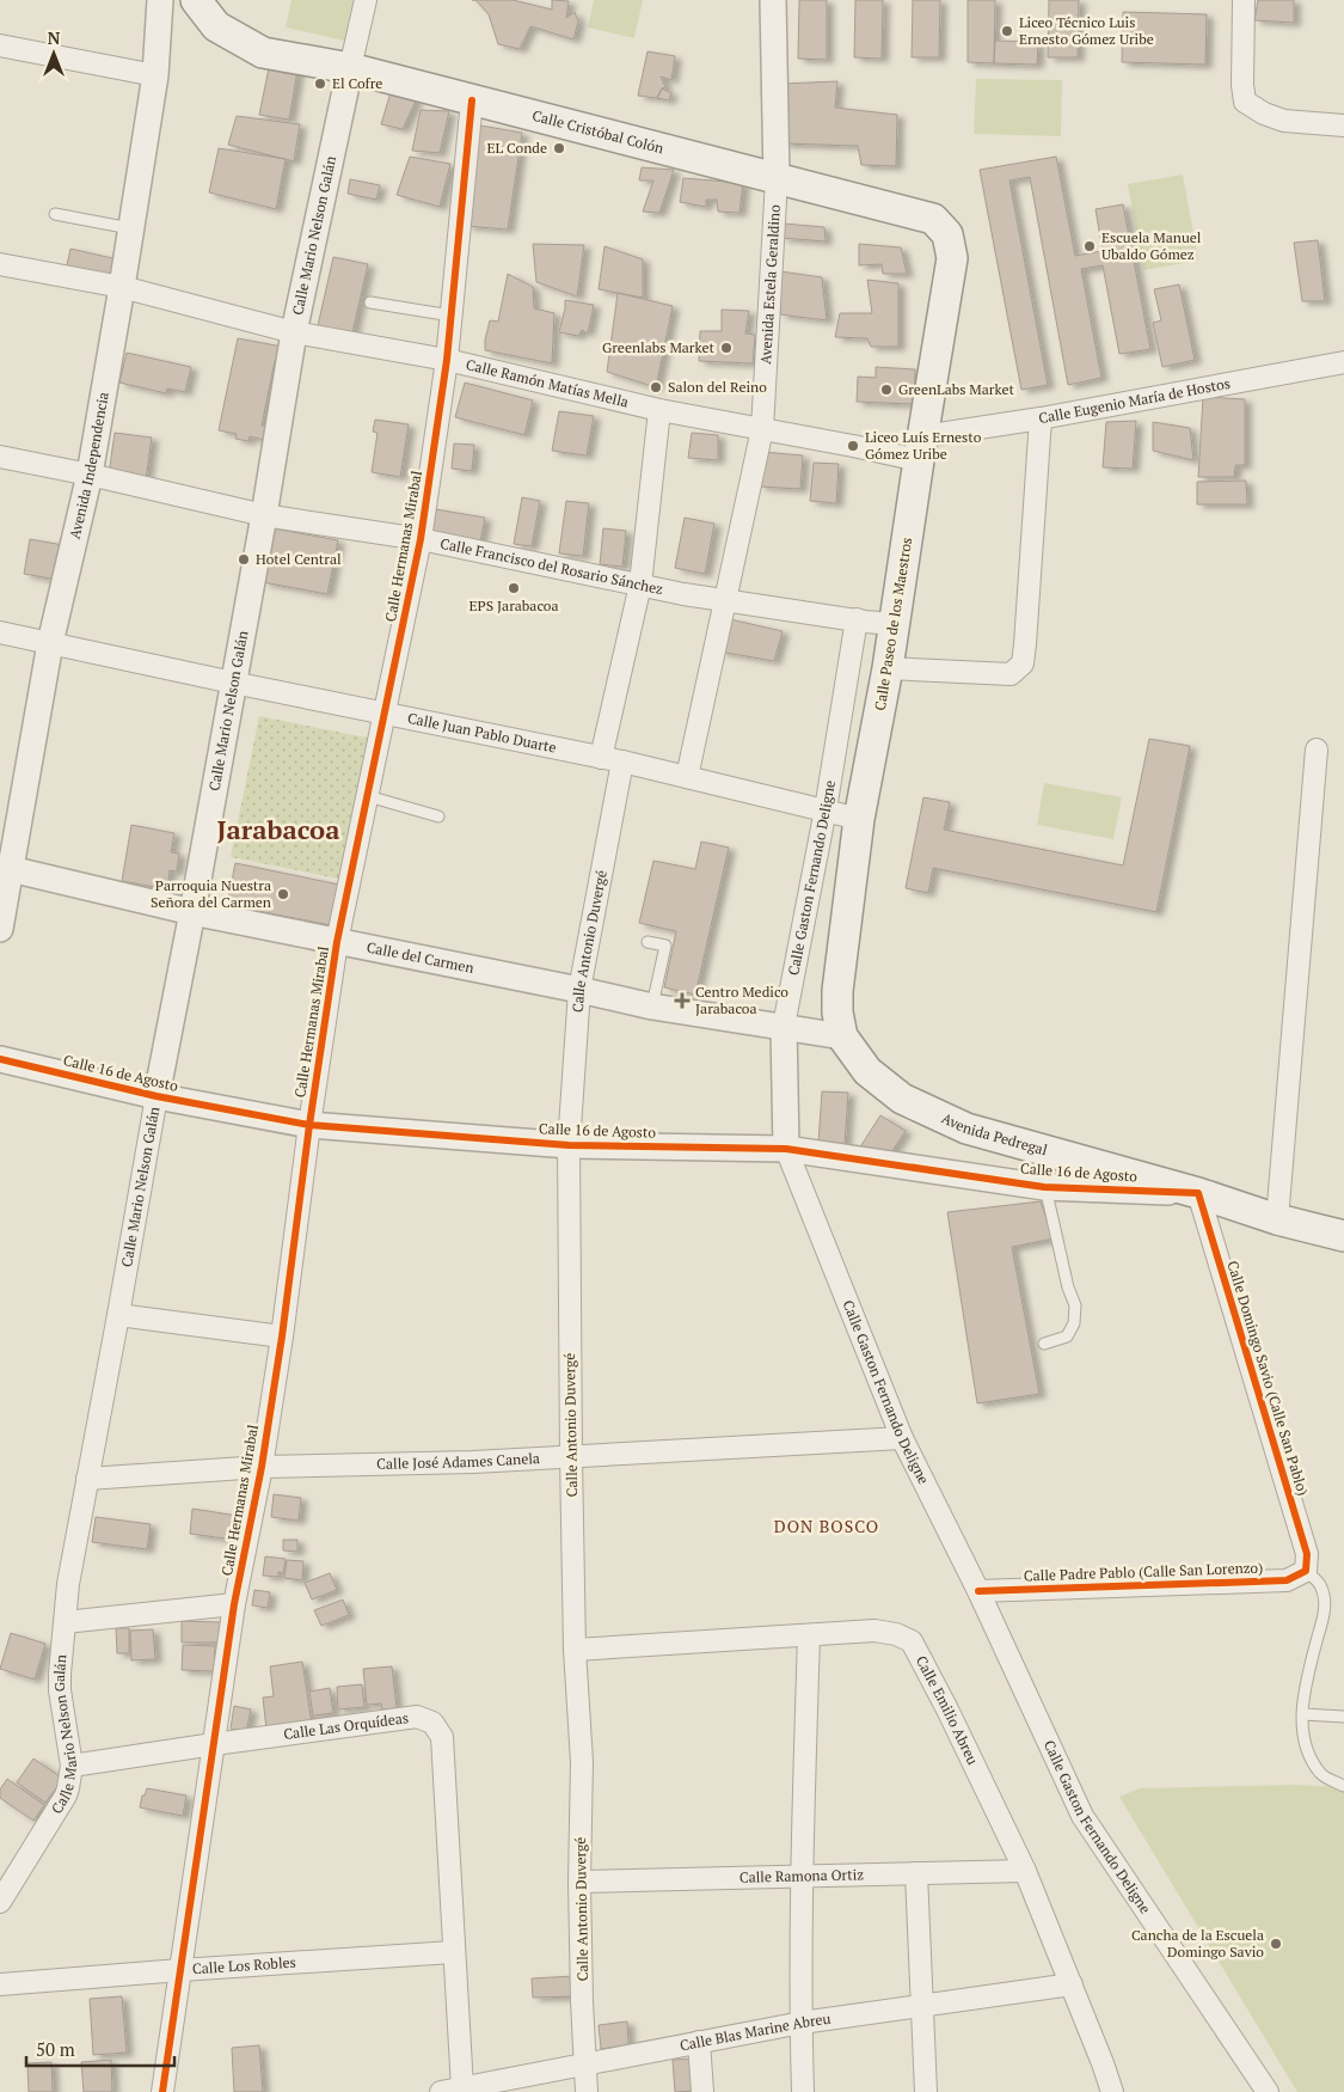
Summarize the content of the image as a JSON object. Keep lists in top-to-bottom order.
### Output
{
  "streets": {
    "main road": ["Calle Cristóbal Colón", "Calle Paseo de los Maestros", "Avenida Pedregal"],
    "street": [
      "Calle Mario Nelson Galán",
      "Avenida Estela Geraldino",
      "Calle Ramón Matías Mella",
      "Calle Eugenio María de Hostos",
      "Avenida Independencia",
      "Calle Hermanas Mirabal",
      "Calle Francisco del Rosario Sánchez",
      "Calle Juan Pablo Duarte",
      "Calle Gaston Fernando Deligne",
      "Calle Antonio Duvergé",
      "Calle del Carmen",
      "Calle 16 de Agosto",
      "Calle Domingo Savio (Calle San Pablo)",
      "Calle José Adames Canela",
      "Calle Padre Pablo (Calle San Lorenzo)",
      "Calle Emilio Abreu",
      "Calle Las Orquídeas",
      "Calle Ramona Ortiz",
      "Calle Los Robles",
      "Calle Blas Marine Abreu"
    ]
  },
  "crossings": [
    ["Calle Cristóbal Colón", "Calle Mario Nelson Galán"],
    ["Calle Cristóbal Colón", "Avenida Estela Geraldino"],
    ["Calle Cristóbal Colón", "Calle Hermanas Mirabal"],
    ["Calle Cristóbal Colón", "Calle Paseo de los Maestros"],
    ["Calle Mario Nelson Galán", "Calle Ramón Matías Mella"],
    ["Calle Mario Nelson Galán", "Calle Francisco del Rosario Sánchez"],
    ["Calle Mario Nelson Galán", "Calle Juan Pablo Duarte"],
    ["Calle Mario Nelson Galán", "Calle del Carmen"],
    ["Calle Mario Nelson Galán", "Calle 16 de Agosto"],
    ["Calle Mario Nelson Galán", "Calle José Adames Canela"],
    ["Calle Mario Nelson Galán", "Calle Las Orquídeas"],
    ["Avenida Estela Geraldino", "Calle Ramón Matías Mella"],
    ["Avenida Estela Geraldino", "Calle Francisco del Rosario Sánchez"],
    ["Avenida Estela Geraldino", "Calle Juan Pablo Duarte"],
    ["Calle Ramón Matías Mella", "Calle Eugenio María de Hostos"],
    ["Calle Ramón Matías Mella", "Avenida Independencia"],
    ["Calle Ramón Matías Mella", "Calle Hermanas Mirabal"],
    ["Calle Ramón Matías Mella", "Calle Paseo de los Maestros"],
    ["Calle Eugenio María de Hostos", "Calle Paseo de los Maestros"],
    ["Avenida Independencia", "Calle Francisco del Rosario Sánchez"],
    ["Avenida Independencia", "Calle Juan Pablo Duarte"],
    ["Avenida Independencia", "Calle del Carmen"],
    ["Calle Hermanas Mirabal", "Calle Francisco del Rosario Sánchez"],
    ["Calle Hermanas Mirabal", "Calle Juan Pablo Duarte"],
    ["Calle Hermanas Mirabal", "Calle del Carmen"],
    ["Calle Hermanas Mirabal", "Calle 16 de Agosto"],
    ["Calle Hermanas Mirabal", "Calle José Adames Canela"],
    ["Calle Hermanas Mirabal", "Calle Las Orquídeas"],
    ["Calle Hermanas Mirabal", "Calle Los Robles"],
    ["Calle Francisco del Rosario Sánchez", "Calle Paseo de los Maestros"],
    ["Calle Francisco del Rosario Sánchez", "Calle Gaston Fernando Deligne"],
    ["Calle Paseo de los Maestros", "Calle Juan Pablo Duarte"],
    ["Calle Paseo de los Maestros", "Calle del Carmen"],
    ["Calle Paseo de los Maestros", "Avenida Pedregal"],
    ["Calle Juan Pablo Duarte", "Calle Gaston Fernando Deligne"],
    ["Calle Juan Pablo Duarte", "Calle Antonio Duvergé"],
    ["Calle Gaston Fernando Deligne", "Calle del Carmen"],
    ["Calle Gaston Fernando Deligne", "Calle 16 de Agosto"],
    ["Calle Gaston Fernando Deligne", "Calle José Adames Canela"],
    ["Calle Gaston Fernando Deligne", "Calle Padre Pablo (Calle San Lorenzo)"],
    ["Calle Antonio Duvergé", "Calle del Carmen"],
    ["Calle Antonio Duvergé", "Calle 16 de Agosto"],
    ["Calle Antonio Duvergé", "Calle José Adames Canela"],
    ["Calle Antonio Duvergé", "Calle Emilio Abreu"],
    ["Calle Antonio Duvergé", "Calle Ramona Ortiz"],
    ["Calle Antonio Duvergé", "Calle Blas Marine Abreu"],
    ["Calle del Carmen", "Avenida Pedregal"],
    ["Calle 16 de Agosto", "Avenida Pedregal"],
    ["Calle 16 de Agosto", "Calle Domingo Savio (Calle San Pablo)"],
    ["Avenida Pedregal", "Calle Domingo Savio (Calle San Pablo)"],
    ["Calle Domingo Savio (Calle San Pablo)", "Calle Padre Pablo (Calle San Lorenzo)"],
    ["Calle Emilio Abreu", "Calle Ramona Ortiz"],
    ["Calle Emilio Abreu", "Calle Blas Marine Abreu"],
    ["Calle Las Orquídeas", "Calle Los Robles"],
    ["Calle Las Orquídeas", "Calle Blas Marine Abreu"]
  ],
  "districts": ["Jarabacoa", "DON BOSCO"],
  "places": {
    "other": [
      "Liceo Técnico Luis Ernesto Gómez Uribe",
      "El Cofre",
      "EL Conde",
      "Escuela Manuel Ubaldo Gómez",
      "Greenlabs Market",
      "Salon del Reino",
      "GreenLabs Market",
      "Liceo Luís Ernesto Gómez Uribe",
      "Hotel Central",
      "EPS Jarabacoa",
      "Parroquia Nuestra Señora del Carmen",
      "Cancha de la Escuela Domingo Savio"
    ],
    "health": ["Centro Medico Jarabacoa"]
  },
  "scale_bar": "50 m",
  "north": "top"
}
